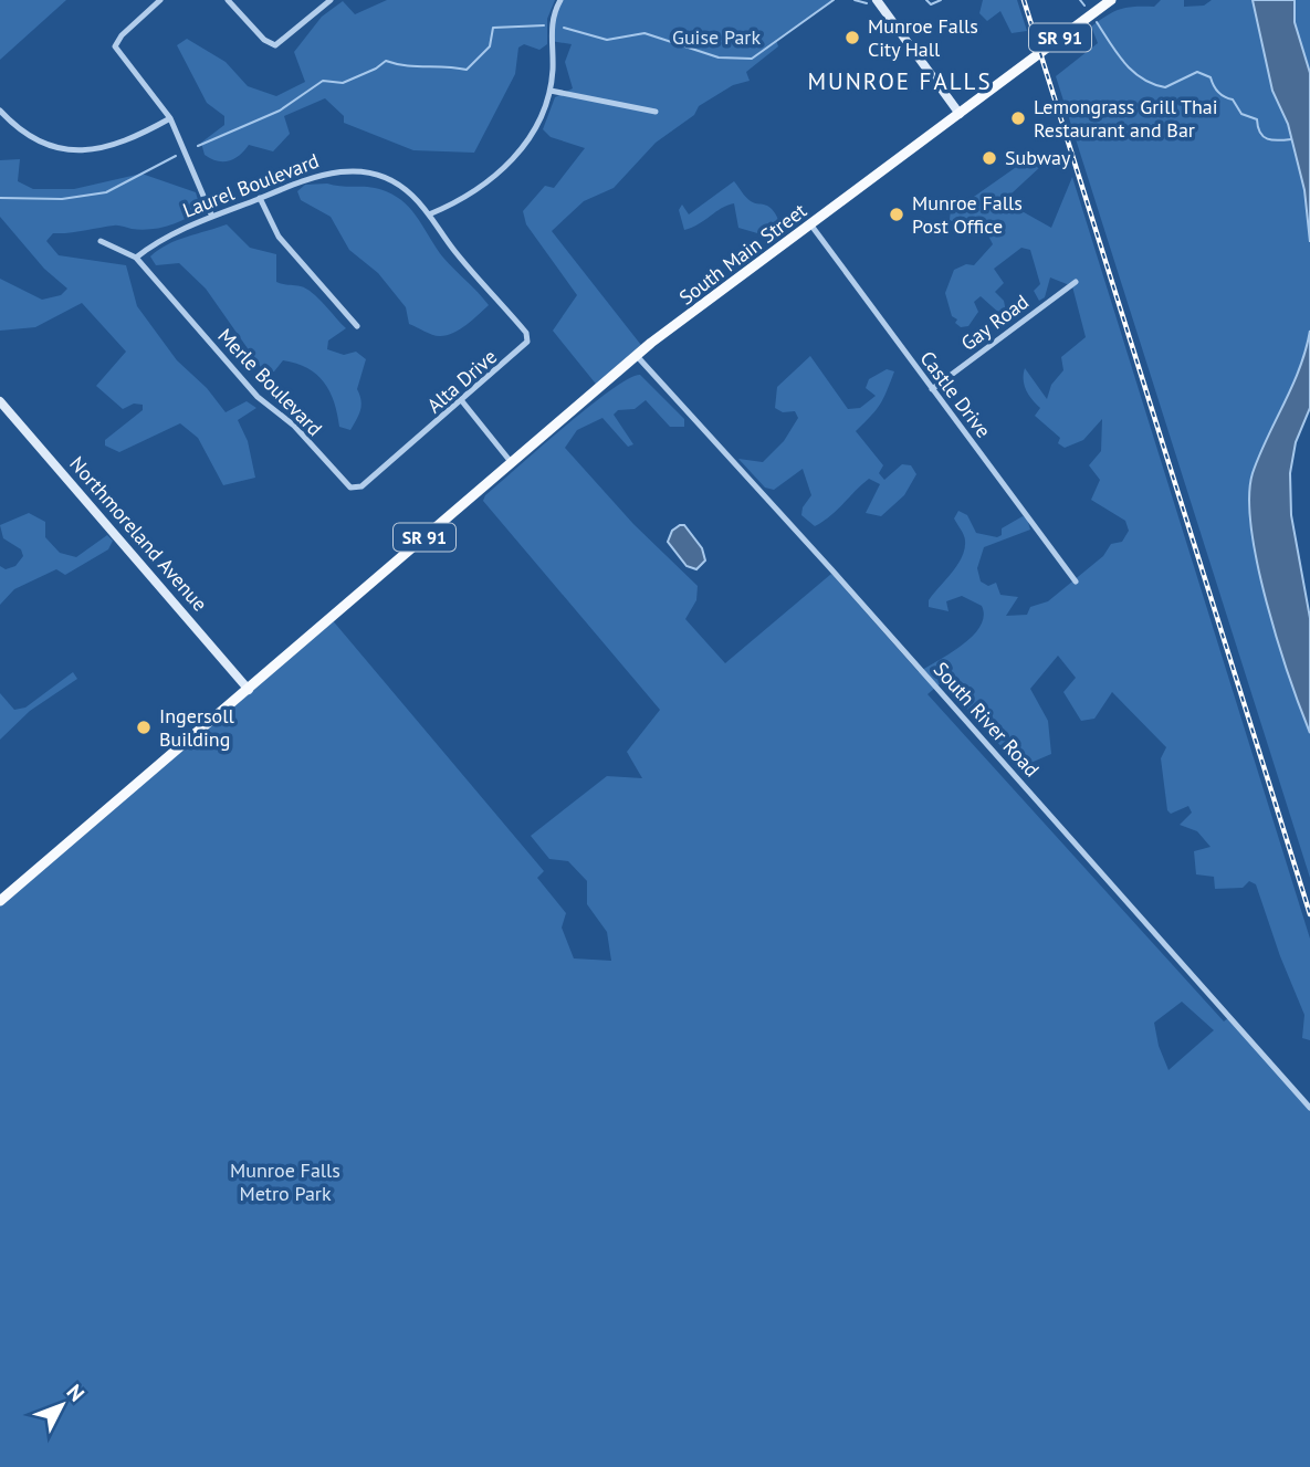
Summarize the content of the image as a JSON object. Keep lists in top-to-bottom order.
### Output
{
  "streets": {
    "main road": ["SR 91", "South Main Street"],
    "street": [
      "Laurel Boulevard",
      "Gay Road",
      "Alta Drive",
      "Merle Boulevard",
      "Castle Drive",
      "Northmoreland Avenue",
      "South River Road"
    ]
  },
  "crossings": [
    ["SR 91", "South Main Street"],
    ["SR 91", "Northmoreland Avenue"],
    ["Laurel Boulevard", "Alta Drive"],
    ["Laurel Boulevard", "Merle Boulevard"],
    ["South Main Street", "Castle Drive"],
    ["South Main Street", "South River Road"],
    ["Gay Road", "Castle Drive"],
    ["Alta Drive", "Merle Boulevard"]
  ],
  "districts": ["MUNROE FALLS"],
  "parks": ["Guise Park", "Munroe Falls Metro Park"],
  "places": [
    "Munroe Falls City Hall",
    "Lemongrass Grill Thai Restaurant and Bar",
    "Subway",
    "Munroe Falls Post Office",
    "Ingersoll Building"
  ],
  "north": "top right"
}
